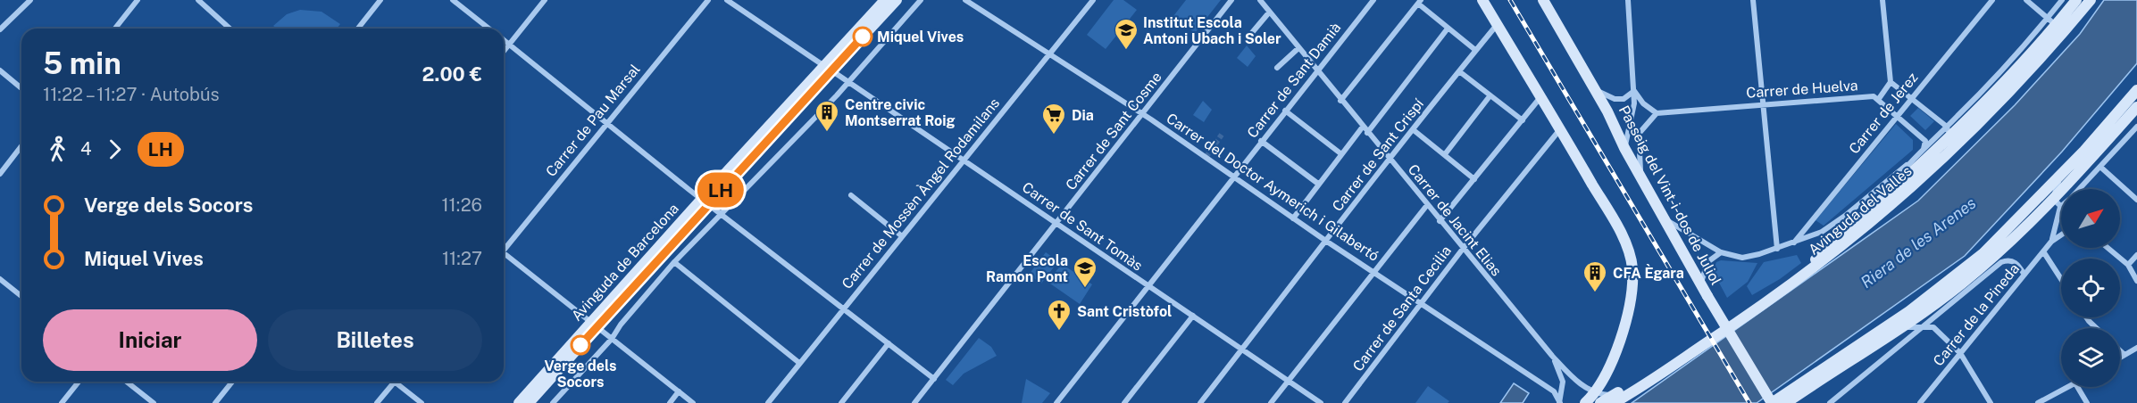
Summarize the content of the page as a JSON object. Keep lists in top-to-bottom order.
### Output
{
  "streets": {
    "main road": ["Passeig del Vint-i-dos de Juliol", "Avinguda del Vallès", "Avinguda de Barcelona"],
    "street": [
      "Carrer de Sant Damià",
      "Carrer de Huelva",
      "Carrer de Jerez",
      "Carrer de Pau Marsal",
      "Carrer de Sant Cosme",
      "Carrer de Sant Crispí",
      "Carrer del Doctor Aymerich i Gilabertó",
      "Carrer de Mossèn Àngel Rodamilans",
      "Carrer de Jacint Elias",
      "Carrer de Sant Tomàs",
      "Carrer de Santa Cecilia",
      "Carrer de la Pineda"
    ]
  },
  "crossings": [
    ["Carrer de Sant Damià", "Carrer del Doctor Aymerich i Gilabertó"],
    ["Carrer de Sant Damià", "Carrer de Jacint Elias"],
    ["Carrer de Sant Damià", "Carrer de Sant Tomàs"],
    ["Carrer de Huelva", "Carrer de Jerez"],
    ["Carrer de Huelva", "Avinguda del Vallès"],
    ["Carrer de Jerez", "Avinguda del Vallès"],
    ["Carrer de Sant Cosme", "Carrer del Doctor Aymerich i Gilabertó"],
    ["Carrer de Sant Cosme", "Carrer de Sant Tomàs"],
    ["Carrer de Sant Crispí", "Carrer del Doctor Aymerich i Gilabertó"],
    ["Carrer de Sant Crispí", "Carrer de Jacint Elias"],
    ["Carrer de Sant Crispí", "Carrer de Sant Tomàs"],
    ["Carrer del Doctor Aymerich i Gilabertó", "Carrer de Mossèn Àngel Rodamilans"],
    ["Carrer del Doctor Aymerich i Gilabertó", "Carrer de Jacint Elias"],
    ["Carrer del Doctor Aymerich i Gilabertó", "Carrer de Santa Cecilia"],
    ["Carrer de Mossèn Àngel Rodamilans", "Carrer de Sant Tomàs"],
    ["Passeig del Vint-i-dos de Juliol", "Avinguda del Vallès"],
    ["Avinguda del Vallès", "Carrer de Jacint Elias"],
    ["Carrer de Jacint Elias", "Carrer de Santa Cecilia"],
    ["Carrer de Sant Tomàs", "Avinguda de Barcelona"]
  ],
  "water": ["Riera de les Arenes"],
  "places": {
    "other": ["Miquel Vives", "Verge dels Socors"],
    "school or university": ["Institut Escola Antoni Ubach i Soler", "Escola Ramon Pont"],
    "building": ["Centre civic Montserrat Roig", "CFA Ègara"],
    "supermarket": ["Dia"],
    "church": ["Sant Cristòfol"]
  },
  "lines": ["bus line LH"],
  "north": "top right",
  "page": {
    "on_map": "LH",
    "heading": ["5 min", "11:22 – 11:27 · Autobús", "2.00 €"],
    "legs": ["4", "LH"],
    "list": [
      {
        "name": "Verge dels Socors",
        "value": "11:26"
      },
      {
        "name": "Miquel Vives",
        "value": "11:27"
      }
    ],
    "buttons": ["Iniciar", "Billetes"]
  }
}
